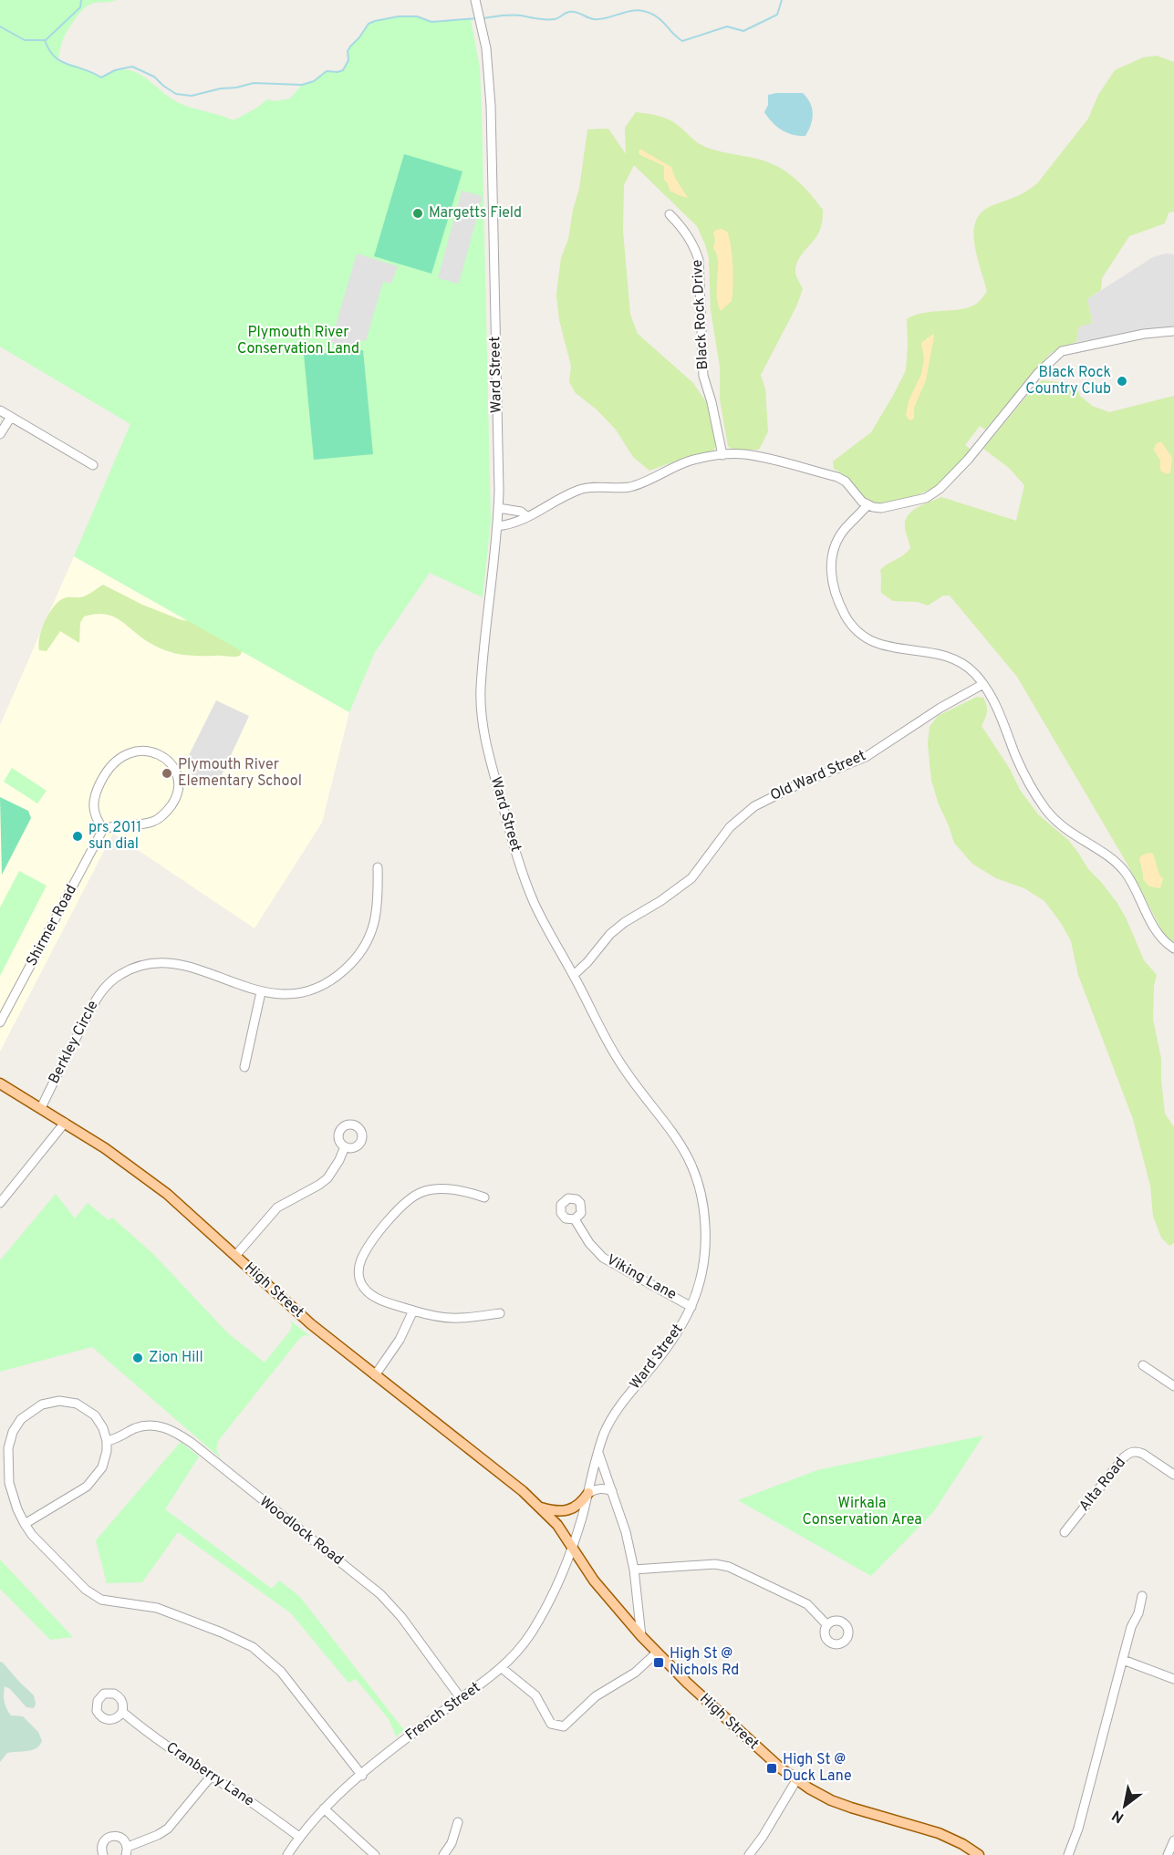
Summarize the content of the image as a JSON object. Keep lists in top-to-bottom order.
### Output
{
  "streets": {
    "main road": ["High Street"],
    "street": [
      "Black Rock Drive",
      "Ward Street",
      "Old Ward Street",
      "Shirmer Road",
      "Berkley Circle",
      "Viking Lane",
      "Alta Road",
      "Woodlock Road",
      "French Street",
      "Cranberry Lane"
    ]
  },
  "crossings": [
    ["Ward Street", "Old Ward Street"],
    ["Ward Street", "Viking Lane"],
    ["Ward Street", "High Street"],
    ["Ward Street", "French Street"],
    ["Berkley Circle", "High Street"],
    ["High Street", "French Street"],
    ["Woodlock Road", "French Street"],
    ["French Street", "Cranberry Lane"]
  ],
  "parks": ["Plymouth River Conservation Land", "Wirkala Conservation Area"],
  "places": {
    "other": [
      "Margetts Field",
      "Black Rock Country Club",
      "Plymouth River Elementary School",
      "prs 2011 sun dial",
      "Zion Hill"
    ],
    "transit": ["High St @ Nichols Rd", "High St @ Duck Lane"]
  },
  "north": "bottom left"
}
